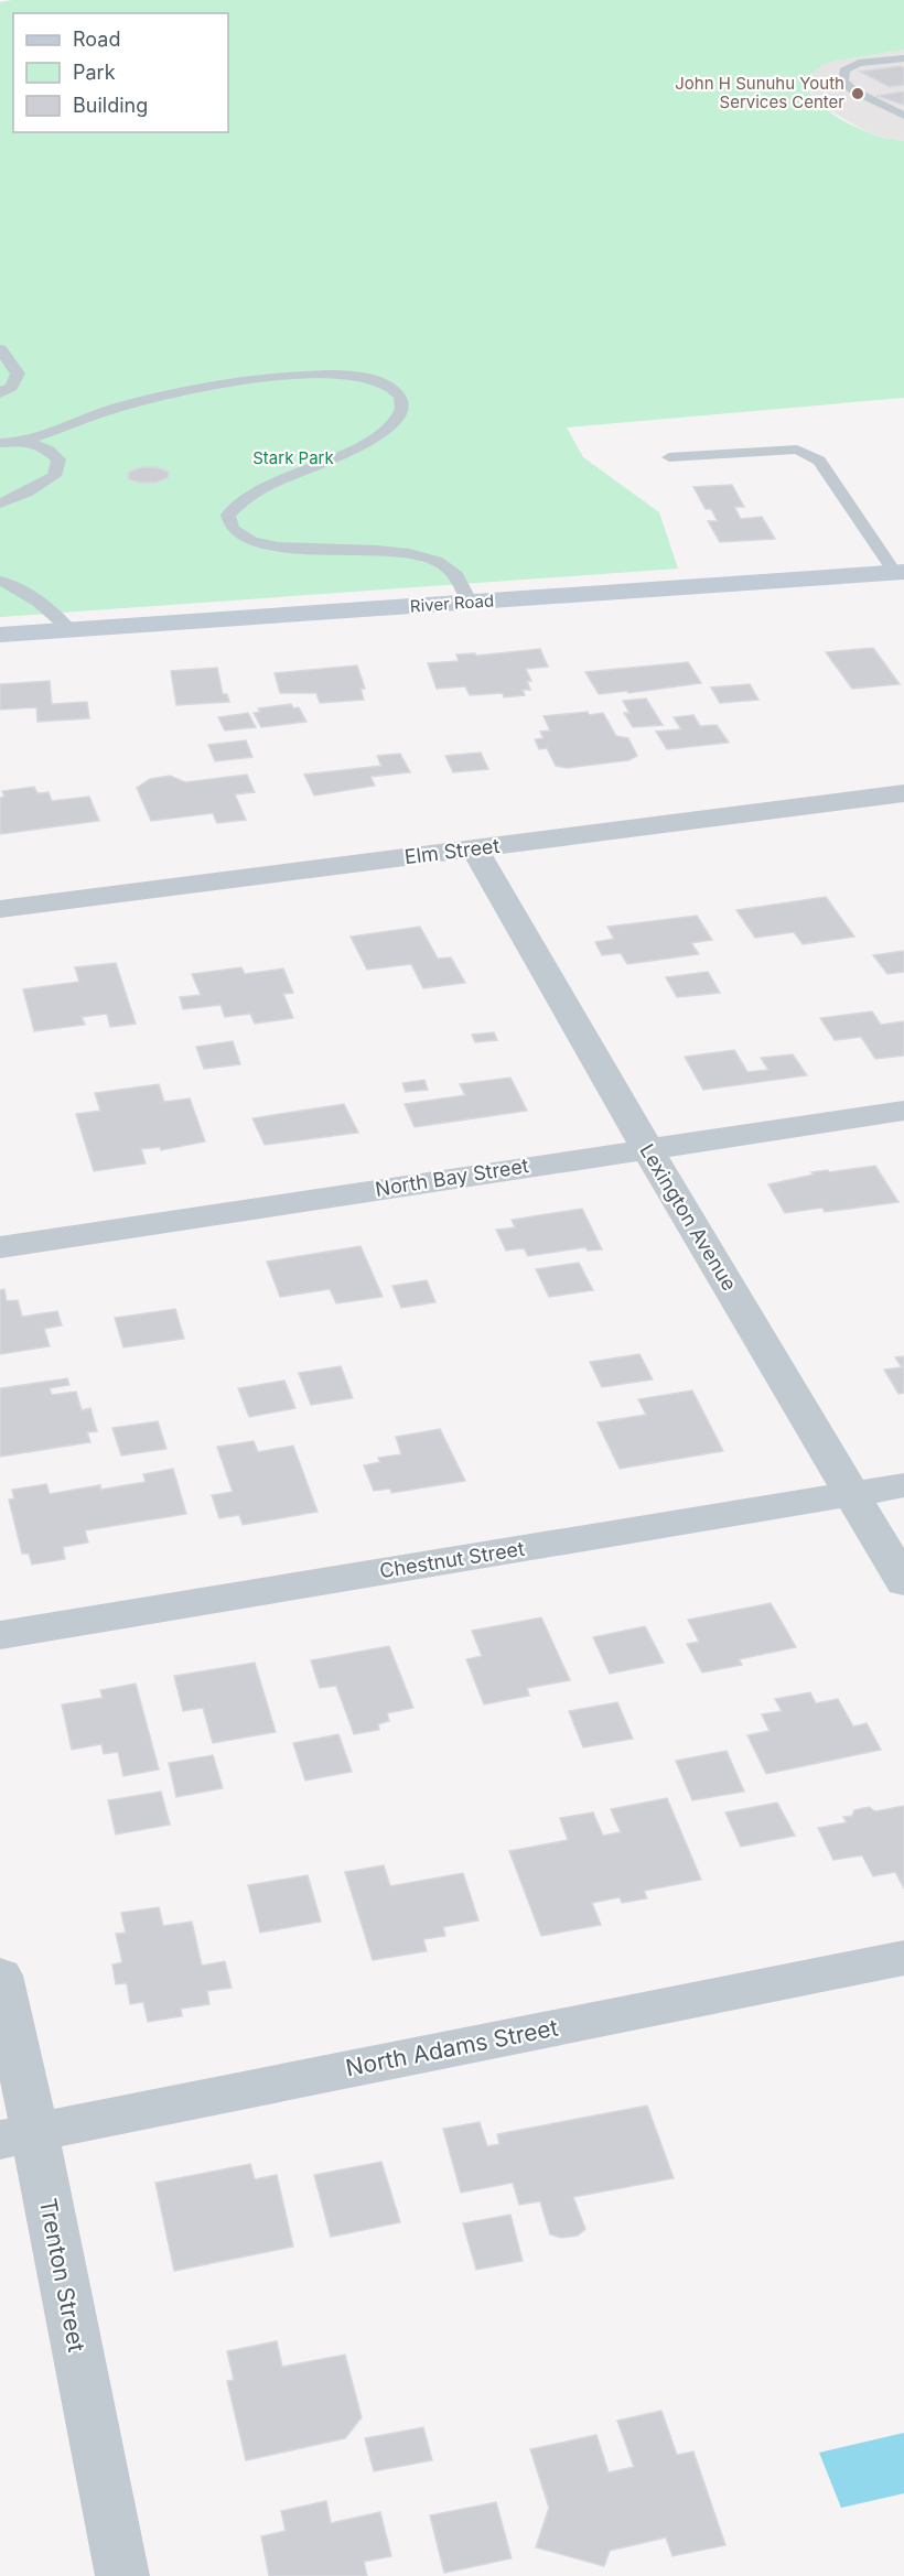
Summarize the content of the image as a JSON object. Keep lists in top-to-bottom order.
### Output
{
  "streets": {
    "street": [
      "River Road",
      "Elm Street",
      "North Bay Street",
      "Lexington Avenue",
      "Chestnut Street",
      "North Adams Street",
      "Trenton Street"
    ]
  },
  "crossings": [
    ["Elm Street", "Lexington Avenue"],
    ["North Bay Street", "Lexington Avenue"],
    ["Lexington Avenue", "Chestnut Street"],
    ["North Adams Street", "Trenton Street"]
  ],
  "parks": ["Stark Park"],
  "places": ["John H Sunuhu Youth Services Center"],
  "legend": ["Road", "Park", "Building"]
}
